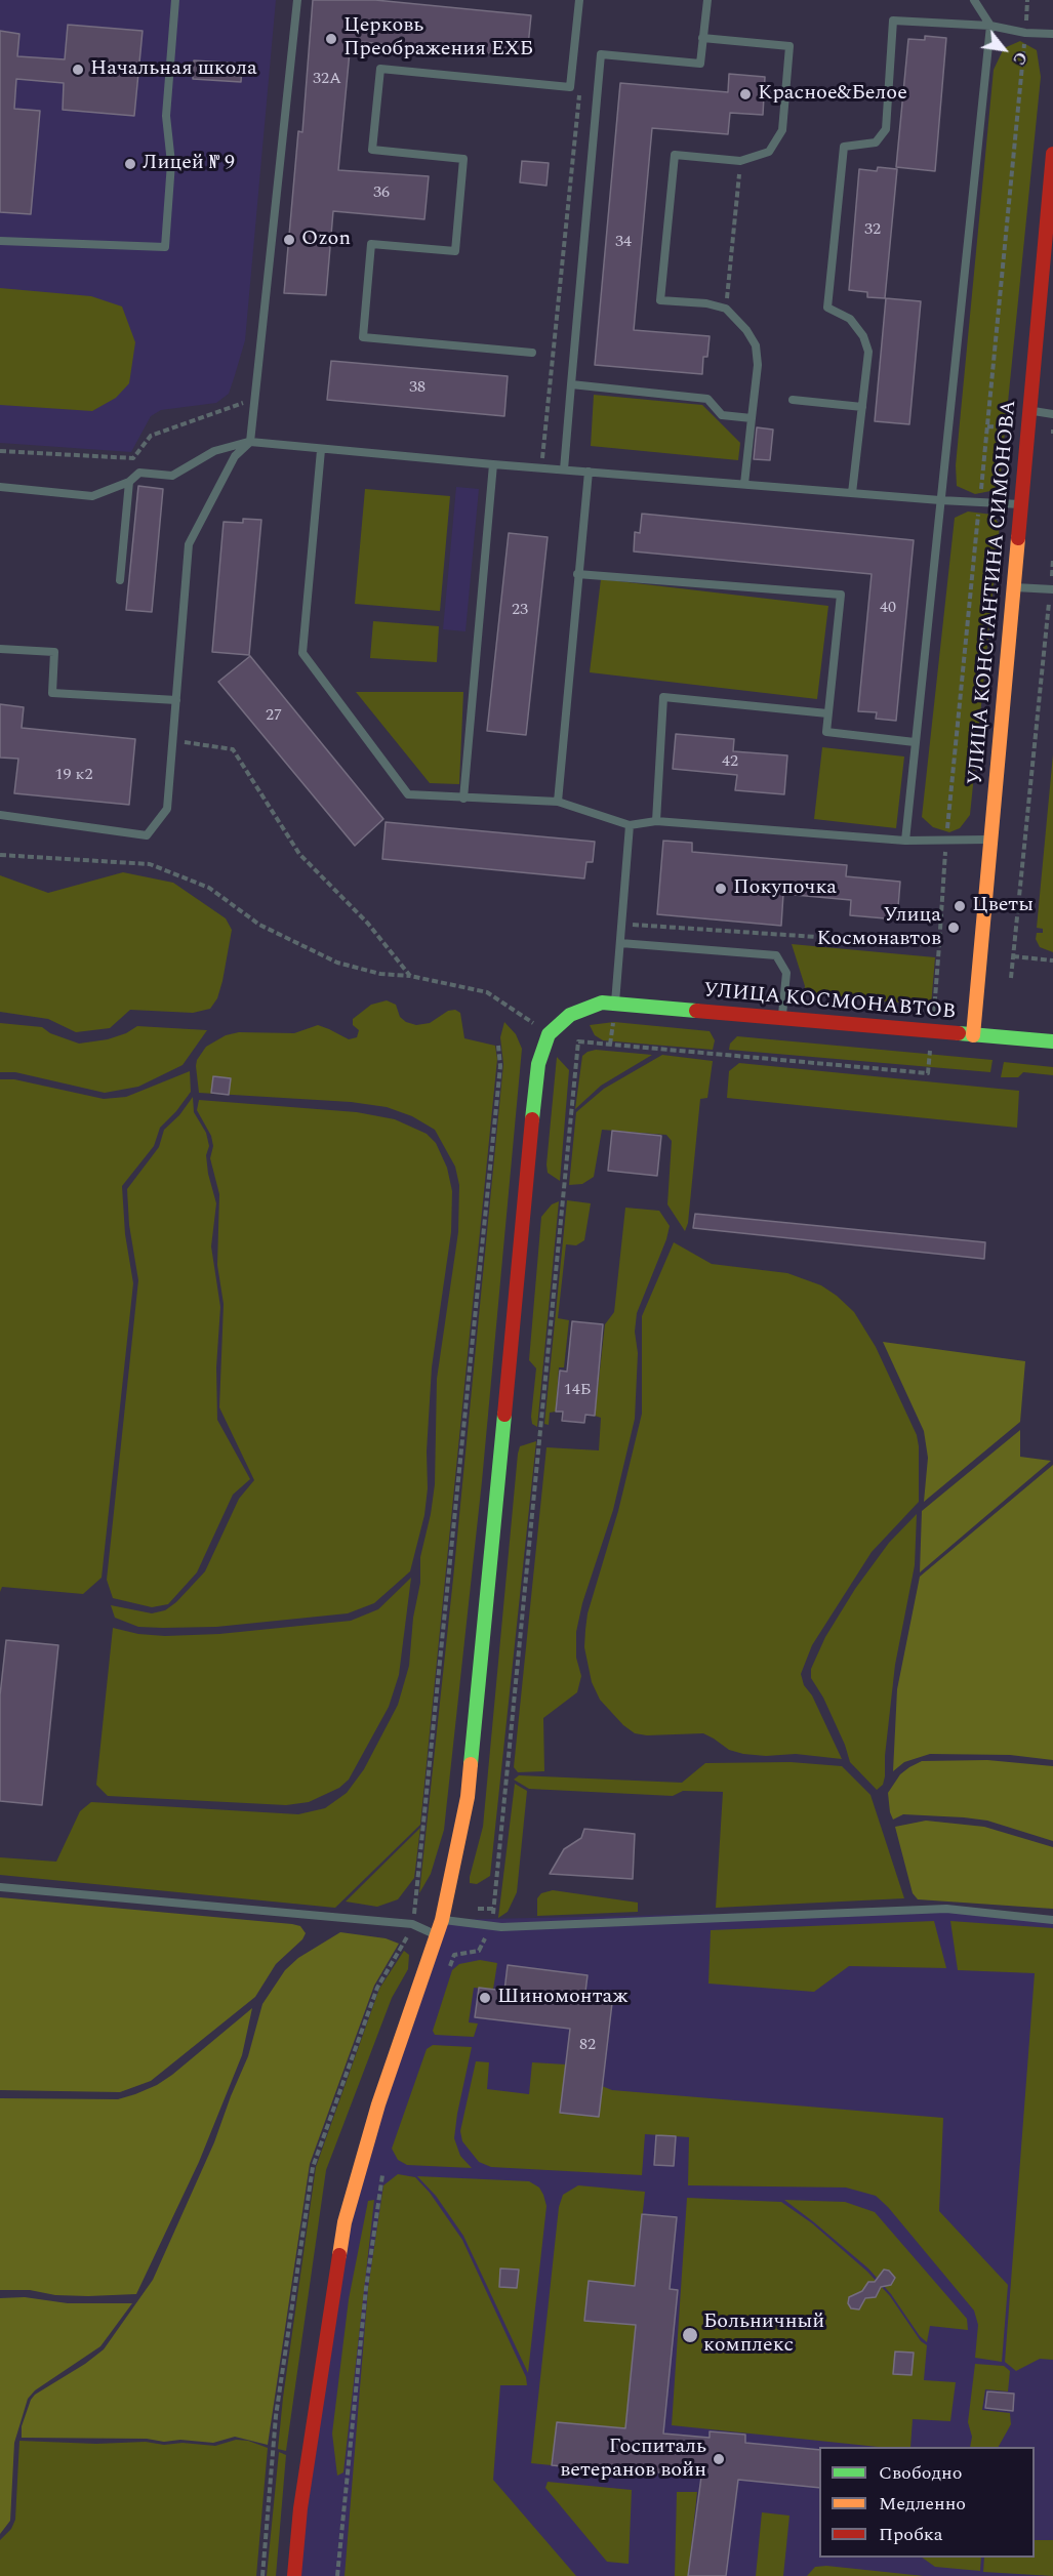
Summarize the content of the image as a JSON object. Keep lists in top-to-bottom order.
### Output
{
  "streets": {
    "main road": ["УЛИЦА КОНСТАНТИНА СИМОНОВА", "УЛИЦА КОСМОНАВТОВ"]
  },
  "crossings": [
    ["УЛИЦА КОНСТАНТИНА СИМОНОВА", "УЛИЦА КОСМОНАВТОВ"]
  ],
  "places": [
    "Церковь Преображения ЕХБ",
    "Начальная школа",
    "Красное&Белое",
    "Лицей № 9",
    "Ozon",
    "Покупочка",
    "Цветы",
    "Улица Космонавтов",
    "Шиномонтаж",
    "Больничный комплекс",
    "Госпиталь ветеранов войн"
  ],
  "house_numbers": [
    "32А",
    "36",
    "32",
    "34",
    "38",
    "40",
    "23",
    "27",
    "42",
    "19 к2",
    "14Б",
    "82"
  ],
  "legend": ["Свободно", "Медленно", "Пробка"],
  "north": "bottom right"
}
